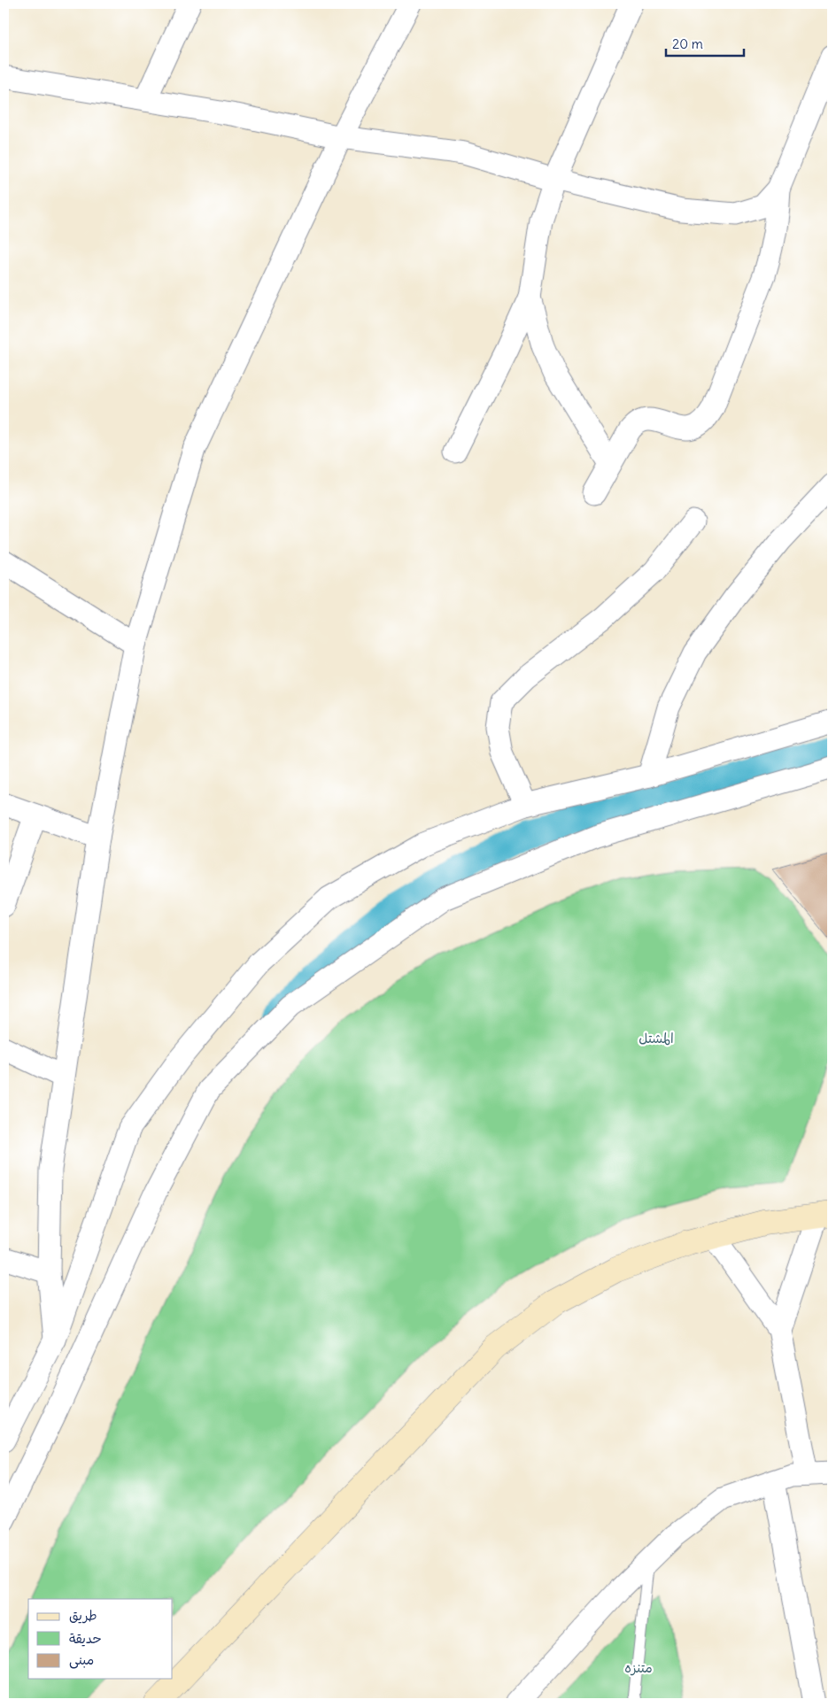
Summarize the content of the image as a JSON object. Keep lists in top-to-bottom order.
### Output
{
  "parks": ["المشتل", "متنزه"],
  "legend": ["طريق", "حديقة", "مبنى"],
  "scale_bar": "20 m"
}
